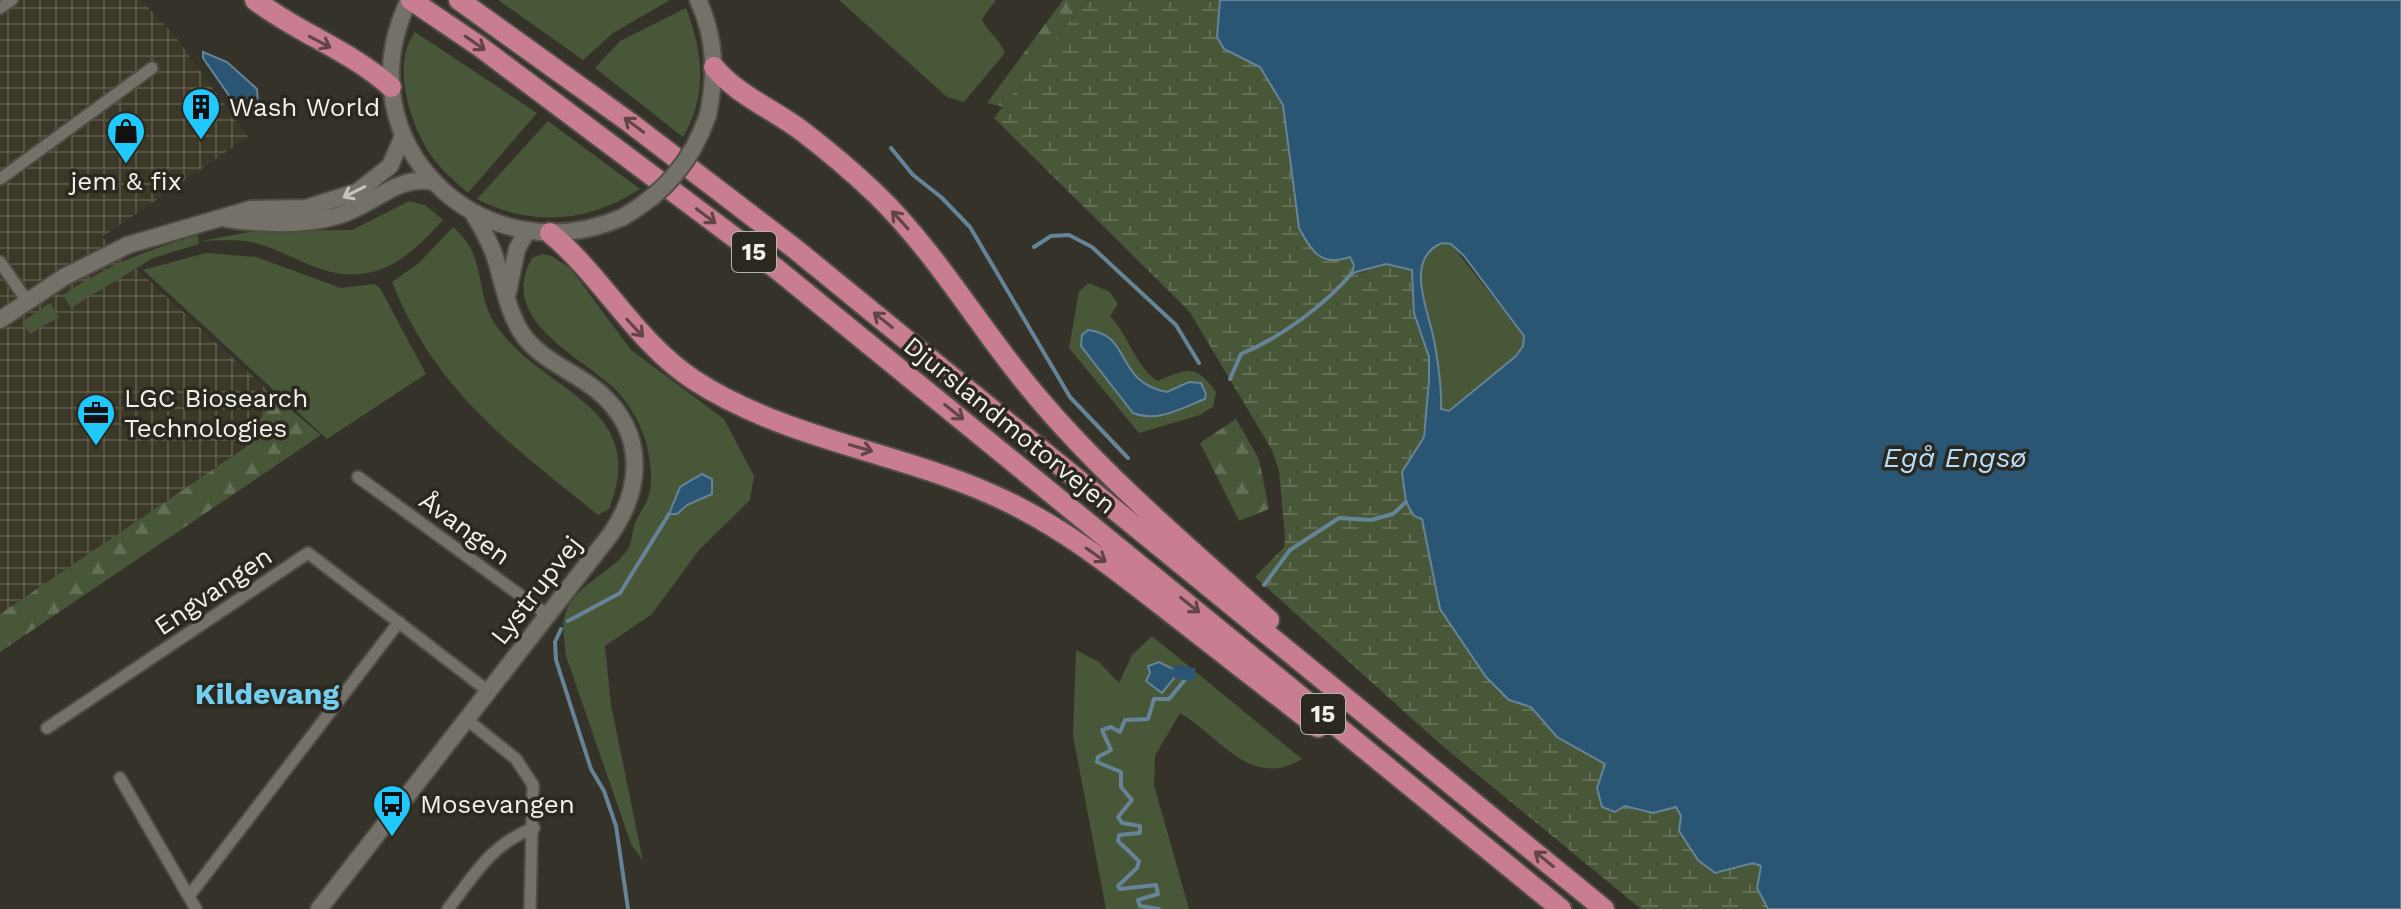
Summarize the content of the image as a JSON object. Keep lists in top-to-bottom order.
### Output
{
  "streets": {
    "highway": ["15", "Djurslandmotorvejen"],
    "street": ["Åvangen", "Lystrupvej", "Engvangen"]
  },
  "crossings": [
    ["Åvangen", "Lystrupvej"],
    ["Lystrupvej", "Engvangen"]
  ],
  "districts": ["Kildevang"],
  "water": ["Egå Engsø"],
  "places": {
    "building": ["Wash World"],
    "shop": ["jem & fix"],
    "office": ["LGC Biosearch Technologies"],
    "bus stop": ["Mosevangen"]
  }
}
